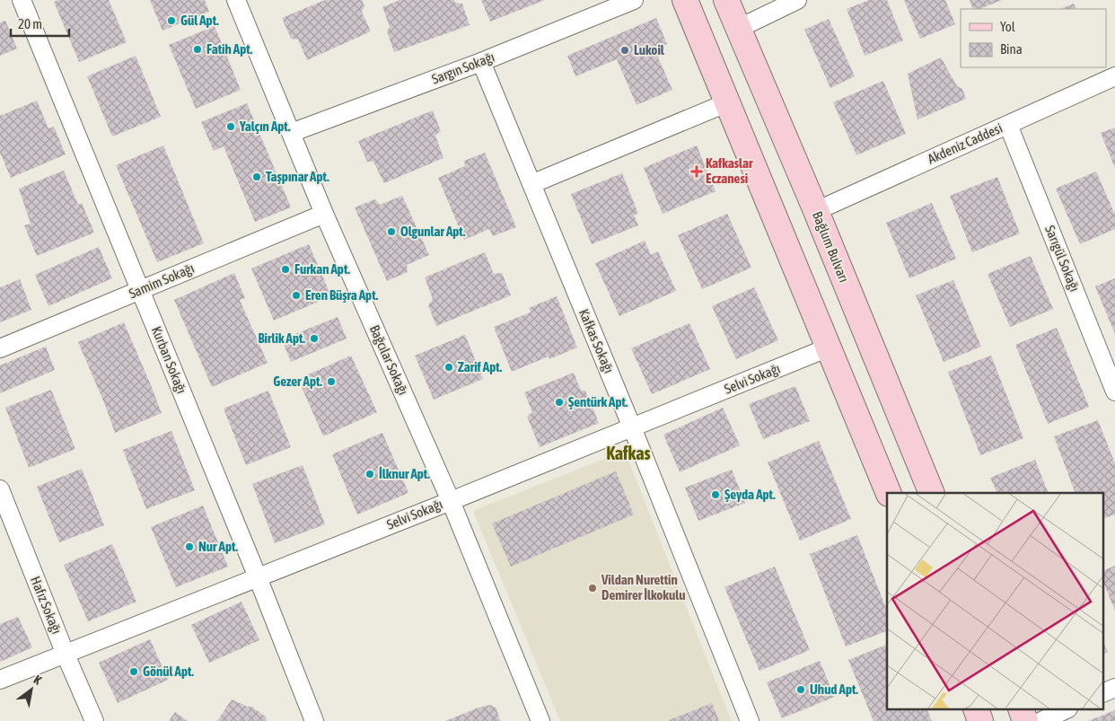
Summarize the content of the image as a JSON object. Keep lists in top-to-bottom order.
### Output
{
  "streets": {
    "main road": ["Bağlum Bulvarı"],
    "street": [
      "Sargın Sokağı",
      "Akdeniz Caddesi",
      "Sarıgül Sokağı",
      "Samim Sokağı",
      "Kafkas Sokağı",
      "Kurban Sokağı",
      "Bağcılar Sokağı",
      "Selvi Sokağı",
      "Hafız Sokağı"
    ]
  },
  "crossings": [
    ["Sargın Sokağı", "Kafkas Sokağı"],
    ["Sargın Sokağı", "Bağcılar Sokağı"],
    ["Akdeniz Caddesi", "Bağlum Bulvarı"],
    ["Akdeniz Caddesi", "Sarıgül Sokağı"],
    ["Samim Sokağı", "Kurban Sokağı"],
    ["Samim Sokağı", "Bağcılar Sokağı"],
    ["Kafkas Sokağı", "Selvi Sokağı"],
    ["Kurban Sokağı", "Selvi Sokağı"],
    ["Bağcılar Sokağı", "Selvi Sokağı"],
    ["Selvi Sokağı", "Hafız Sokağı"]
  ],
  "districts": ["Kafkas"],
  "places": {
    "other": [
      "Gül Apt.",
      "Fatih Apt.",
      "Lukoil",
      "Yalçın Apt.",
      "Taşpınar Apt.",
      "Olgunlar Apt.",
      "Furkan Apt.",
      "Eren Büşra Apt.",
      "Birlik Apt.",
      "Zarif Apt.",
      "Gezer Apt.",
      "Şentürk Apt.",
      "İlknur Apt.",
      "Şeyda Apt.",
      "Nur Apt.",
      "Vildan Nurettin Demirer İlkokulu",
      "Gönül Apt.",
      "Uhud Apt."
    ],
    "health": ["Kafkaslar Eczanesi"]
  },
  "legend": ["Yol", "Bina"],
  "scale_bar": "20 m",
  "north": "top right"
}
